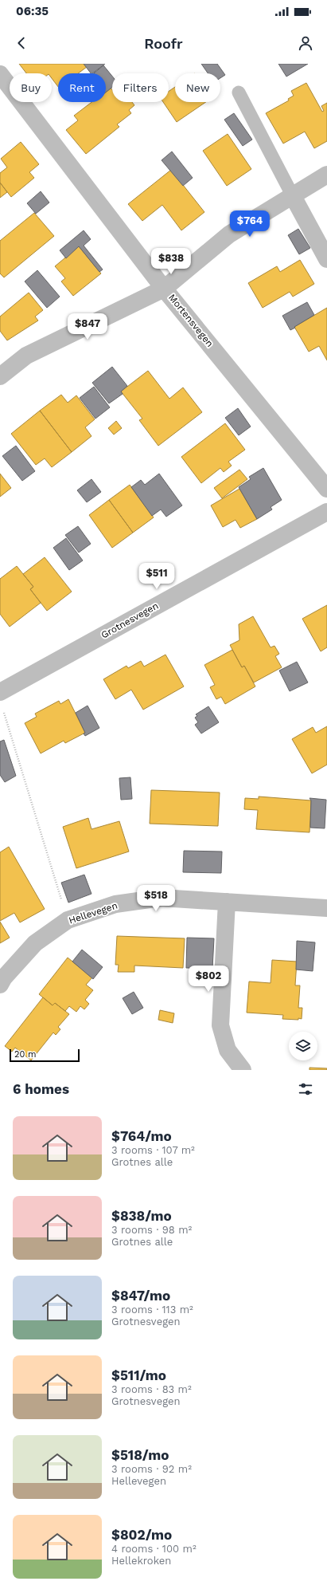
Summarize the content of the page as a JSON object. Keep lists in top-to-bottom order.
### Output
{
  "streets": {
    "street": ["Mortensvegen", "Grotnesvegen", "Hellevegen"]
  },
  "scale_bar": "20 m",
  "page": {
    "status": "06:35",
    "header": "Roofr",
    "chip": [
      "Buy",
      "Rent",
      "Filters",
      "New"
    ],
    "price": [
      "$764",
      "$838",
      "$847",
      "$511",
      "$518",
      "$802"
    ],
    "scale": "20 m",
    "heading": "6 homes",
    "list": [
      {
        "name": "$764/mo",
        "note": "3 rooms · 107 m² · Grotnes alle"
      },
      {
        "name": "$838/mo",
        "note": "3 rooms · 98 m² · Grotnes alle"
      },
      {
        "name": "$847/mo",
        "note": "3 rooms · 113 m² · Grotnesvegen"
      },
      {
        "name": "$511/mo",
        "note": "3 rooms · 83 m² · Grotnesvegen"
      },
      {
        "name": "$518/mo",
        "note": "3 rooms · 92 m² · Hellevegen"
      },
      {
        "name": "$802/mo",
        "note": "4 rooms · 100 m² · Hellekroken"
      }
    ]
  }
}
